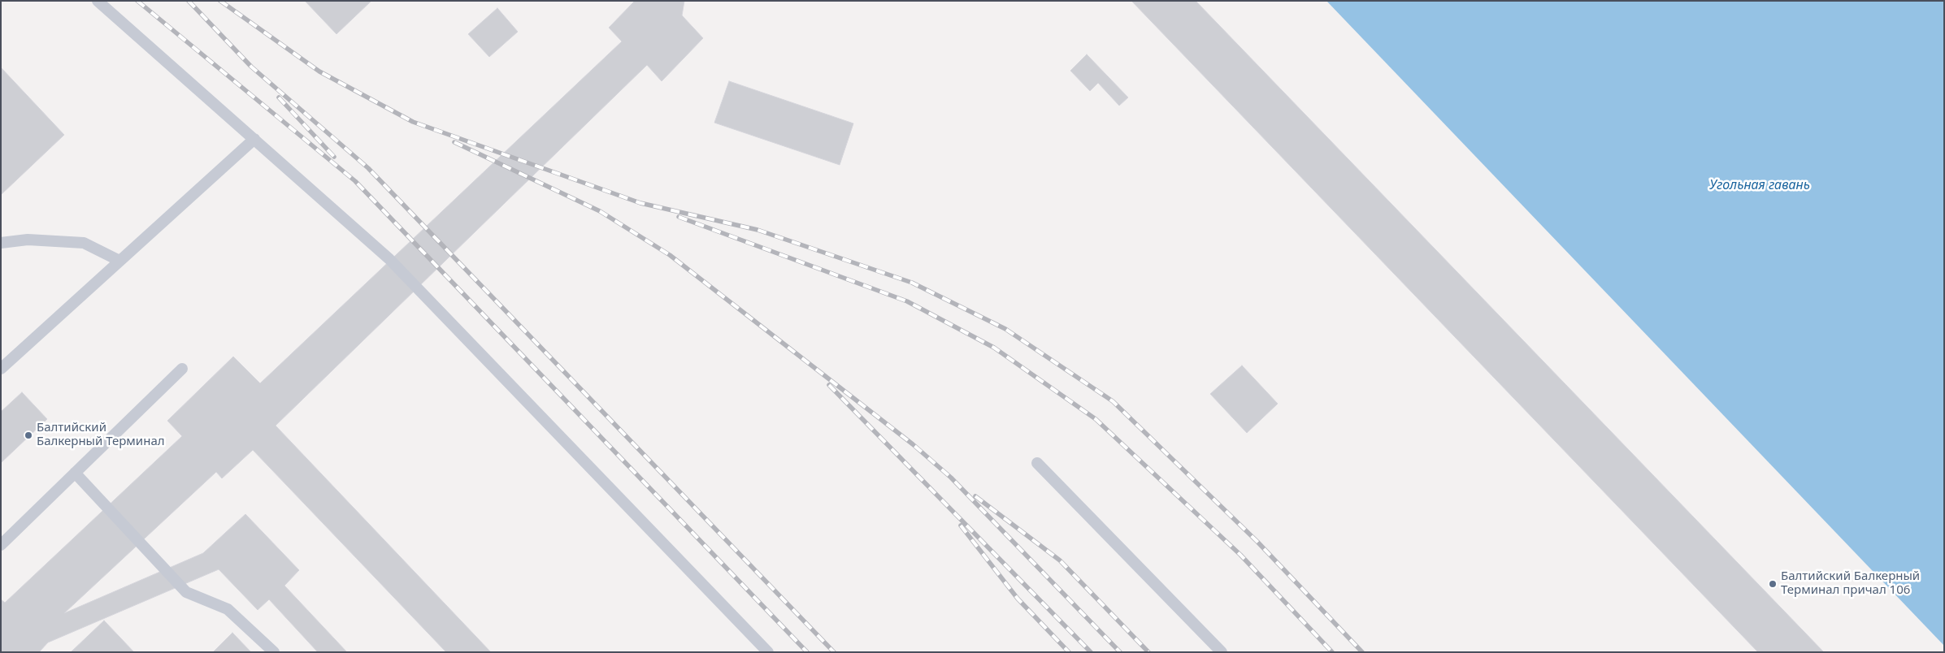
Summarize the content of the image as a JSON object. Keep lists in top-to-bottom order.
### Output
{
  "water": ["Угольная гавань"],
  "places": ["Балтийский Балкерный Терминал", "Балтийский Балкерный Терминал причал 106"]
}
